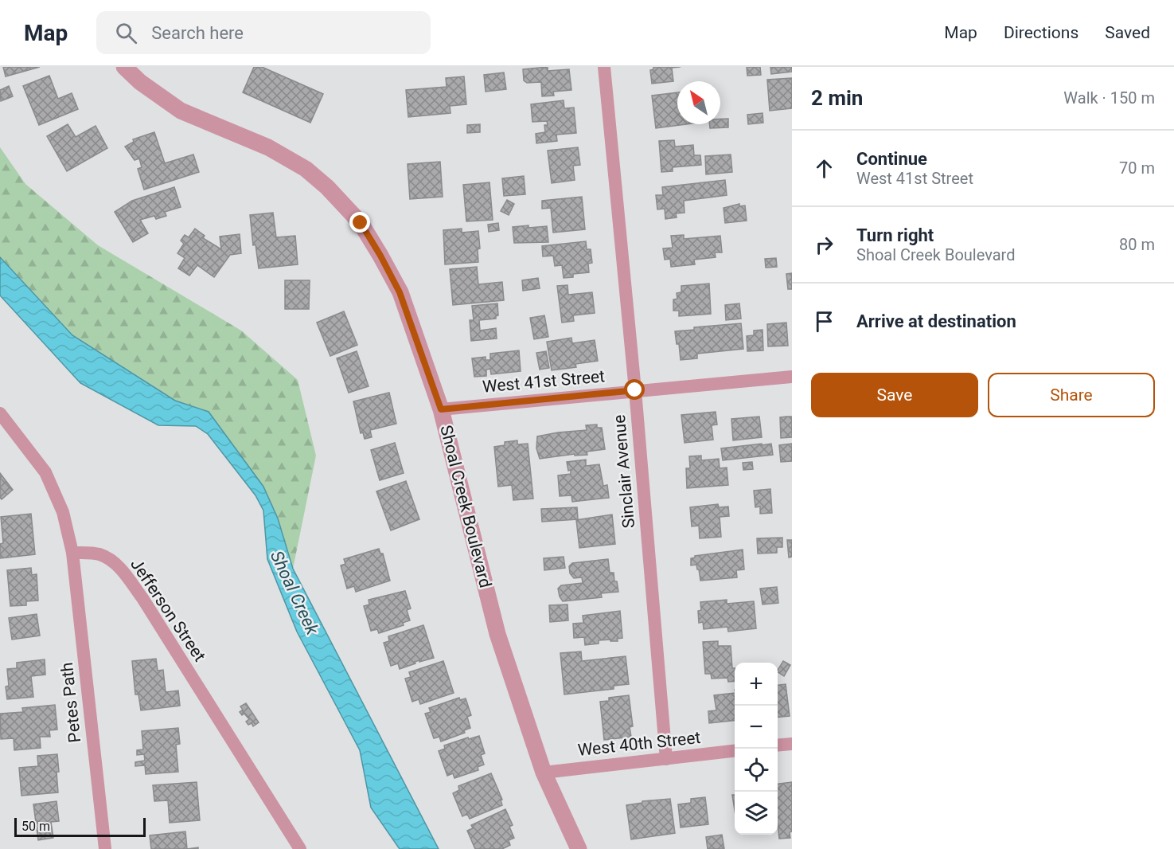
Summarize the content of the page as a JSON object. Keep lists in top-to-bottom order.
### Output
{
  "streets": {
    "street": [
      "West 41st Street",
      "Sinclair Avenue",
      "Shoal Creek Boulevard",
      "Jefferson Street",
      "Petes Path",
      "West 40th Street"
    ]
  },
  "crossings": [
    ["West 41st Street", "Sinclair Avenue"],
    ["West 41st Street", "Shoal Creek Boulevard"],
    ["Sinclair Avenue", "West 40th Street"],
    ["Shoal Creek Boulevard", "West 40th Street"],
    ["Jefferson Street", "Petes Path"]
  ],
  "water": ["Shoal Creek"],
  "scale_bar": "50 m",
  "north": "top left",
  "page": {
    "header": "Map",
    "search": "Search here",
    "nav": ["Map", "Directions", "Saved"],
    "heading": ["2 min", "Walk · 150 m"],
    "list": [
      ["Continue", "West 41st Street", "70 m"],
      ["Turn right", "Shoal Creek Boulevard", "80 m"],
      "Arrive at destination"
    ],
    "buttons": ["Save", "Share"],
    "map_buttons": ["+", "−"],
    "scale": "50 m"
  }
}
